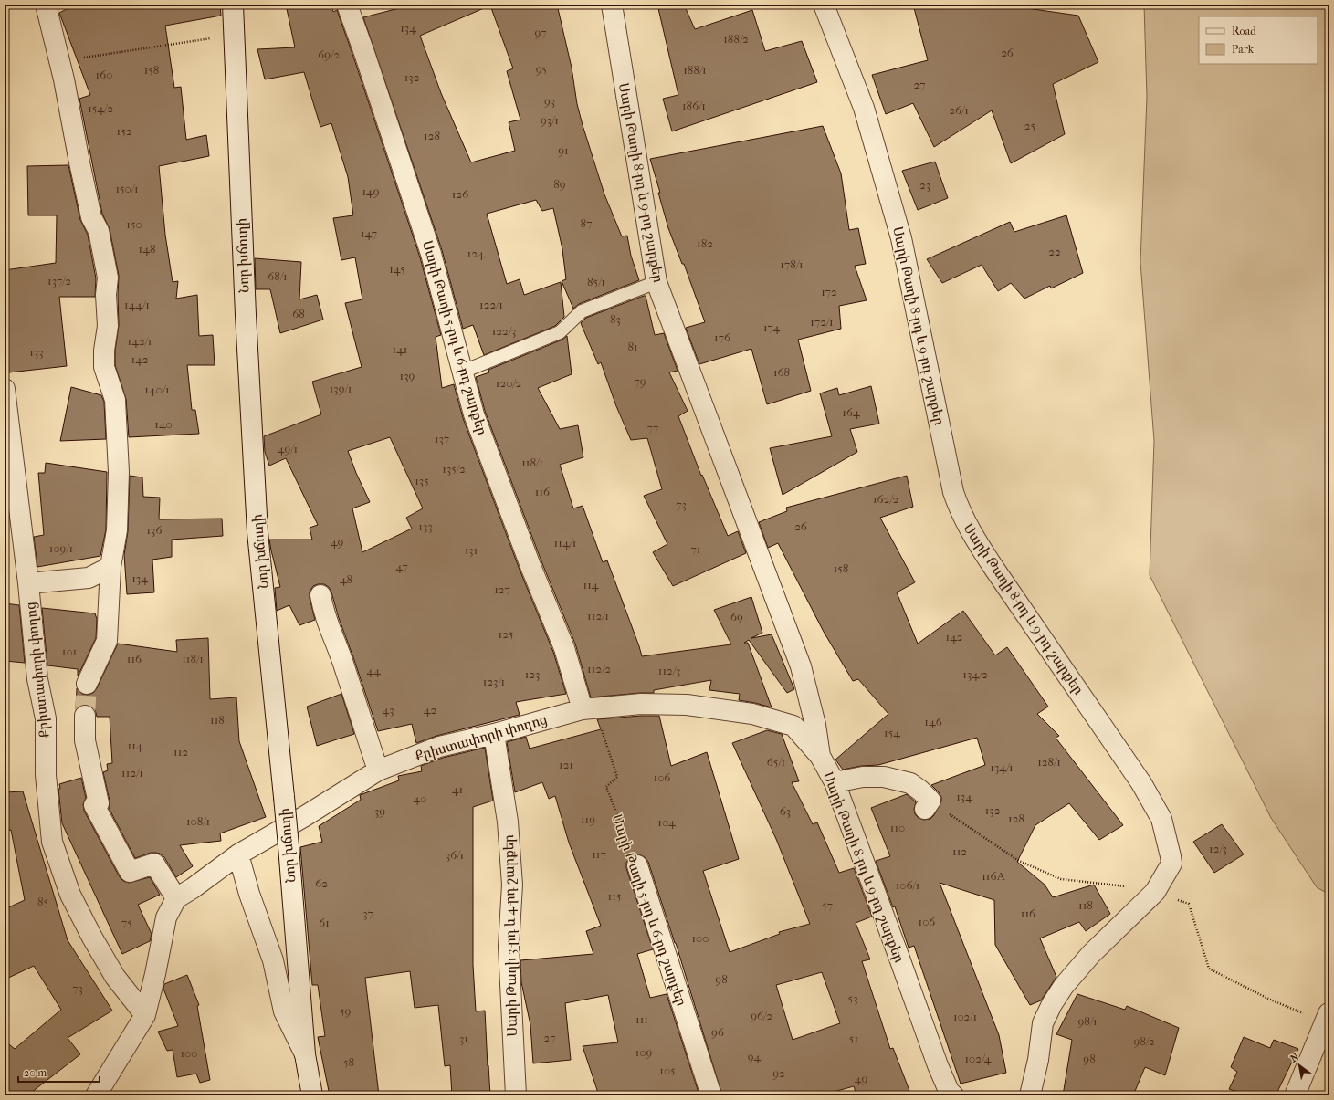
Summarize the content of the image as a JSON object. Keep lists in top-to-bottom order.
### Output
{
  "streets": {
    "street": [
      "Սարի Թաղի 8-րդ և 9-րդ շարքեր",
      "Նոր խճուղի",
      "Սարի Թաղի 5-րդ և 6-րդ շարքեր",
      "Քրիստափորի փողոց",
      "Սարի Թաղի 3-րդ և 4-րդ շարքեր"
    ]
  },
  "crossings": [
    ["Սարի Թաղի 8-րդ և 9-րդ շարքեր", "Քրիստափորի փողոց"],
    ["Սարի Թաղի 5-րդ և 6-րդ շարքեր", "Քրիստափորի փողոց"],
    ["Քրիստափորի փողոց", "Սարի Թաղի 3-րդ և 4-րդ շարքեր"]
  ],
  "house_numbers": [
    "134",
    "97",
    "188/2",
    "26",
    "69/2",
    "95",
    "158",
    "188/1",
    "160",
    "132",
    "27",
    "93",
    "186/1",
    "154/2",
    "26/1",
    "93/1",
    "25",
    "152",
    "128",
    "91",
    "89",
    "23",
    "150/1",
    "149",
    "126",
    "87",
    "150",
    "147",
    "182",
    "148",
    "22",
    "124",
    "178/1",
    "145",
    "68/1",
    "137/2",
    "85/1",
    "172",
    "144/1",
    "122/1",
    "68",
    "83",
    "172/1",
    "174",
    "122/3",
    "176",
    "142/1",
    "81",
    "141",
    "133",
    "142",
    "168",
    "139",
    "79",
    "120/2",
    "139/1",
    "140/1",
    "164",
    "140",
    "77",
    "137",
    "49/1",
    "118/1",
    "135/2",
    "135",
    "116",
    "162/2",
    "73",
    "133",
    "26",
    "136",
    "49",
    "114/1",
    "109/1",
    "71",
    "131",
    "47",
    "158",
    "134",
    "48",
    "114",
    "127",
    "112/1",
    "69",
    "125",
    "142",
    "101",
    "116",
    "118/1",
    "112/2",
    "44",
    "112/3",
    "123",
    "134/2",
    "123/1",
    "43",
    "42",
    "118",
    "146",
    "154",
    "114",
    "112",
    "65/1",
    "128/1",
    "121",
    "134/1",
    "112/1",
    "106",
    "41",
    "134",
    "40",
    "132",
    "39",
    "63",
    "128",
    "119",
    "108/1",
    "104",
    "110",
    "12/3",
    "112",
    "117",
    "36/1",
    "116А",
    "62",
    "106/1",
    "115",
    "85",
    "57",
    "118",
    "37",
    "116",
    "106",
    "75",
    "61",
    "100",
    "98",
    "73",
    "53",
    "59",
    "96/2",
    "102/1",
    "111",
    "98/1",
    "96",
    "27",
    "31",
    "51",
    "98/2",
    "109",
    "100",
    "94",
    "102/4",
    "98",
    "58",
    "105",
    "92",
    "49"
  ],
  "legend": ["Road", "Park"],
  "scale_bar": "20 m",
  "north": "top left"
}
